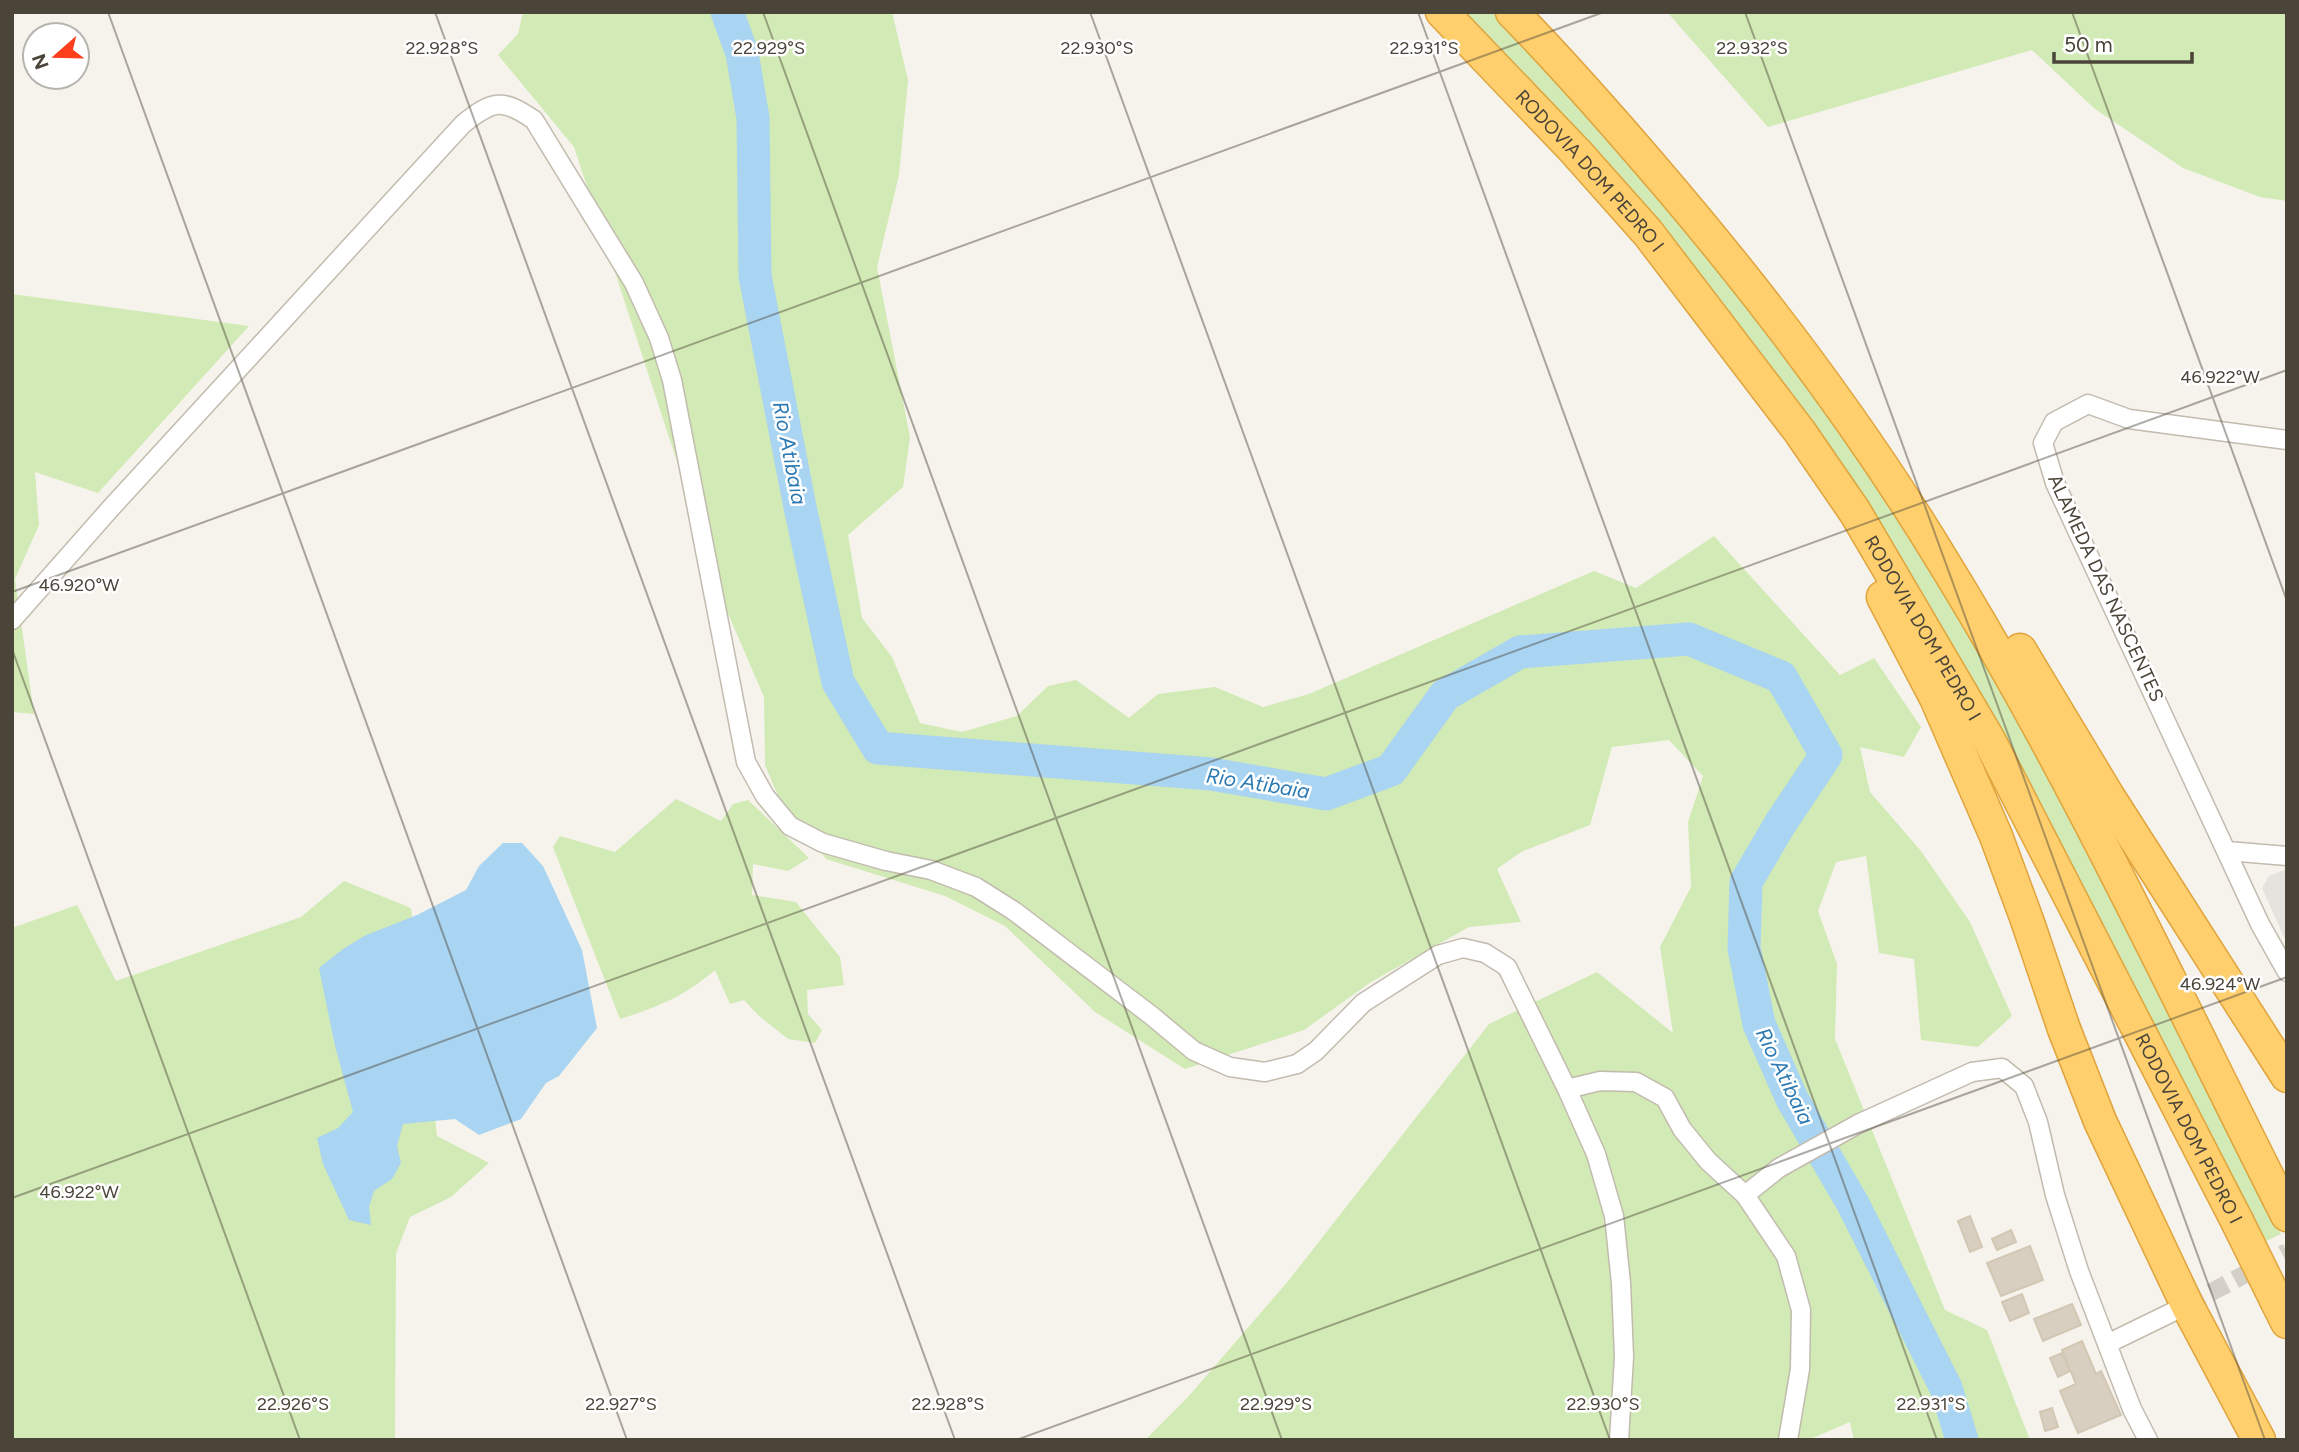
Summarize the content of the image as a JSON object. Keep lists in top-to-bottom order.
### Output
{
  "streets": {
    "highway": ["RODOVIA DOM PEDRO I"],
    "street": ["ALAMEDA DAS NASCENTES"]
  },
  "water": ["Rio Atibaia"],
  "scale_bar": "50 m",
  "north": "left",
  "coordinates": [
    "22.928°S",
    "22.929°S",
    "22.930°S",
    "22.931°S",
    "22.932°S",
    "46.922°W",
    "46.920°W",
    "46.924°W",
    "22.926°S",
    "22.927°S"
  ]
}
